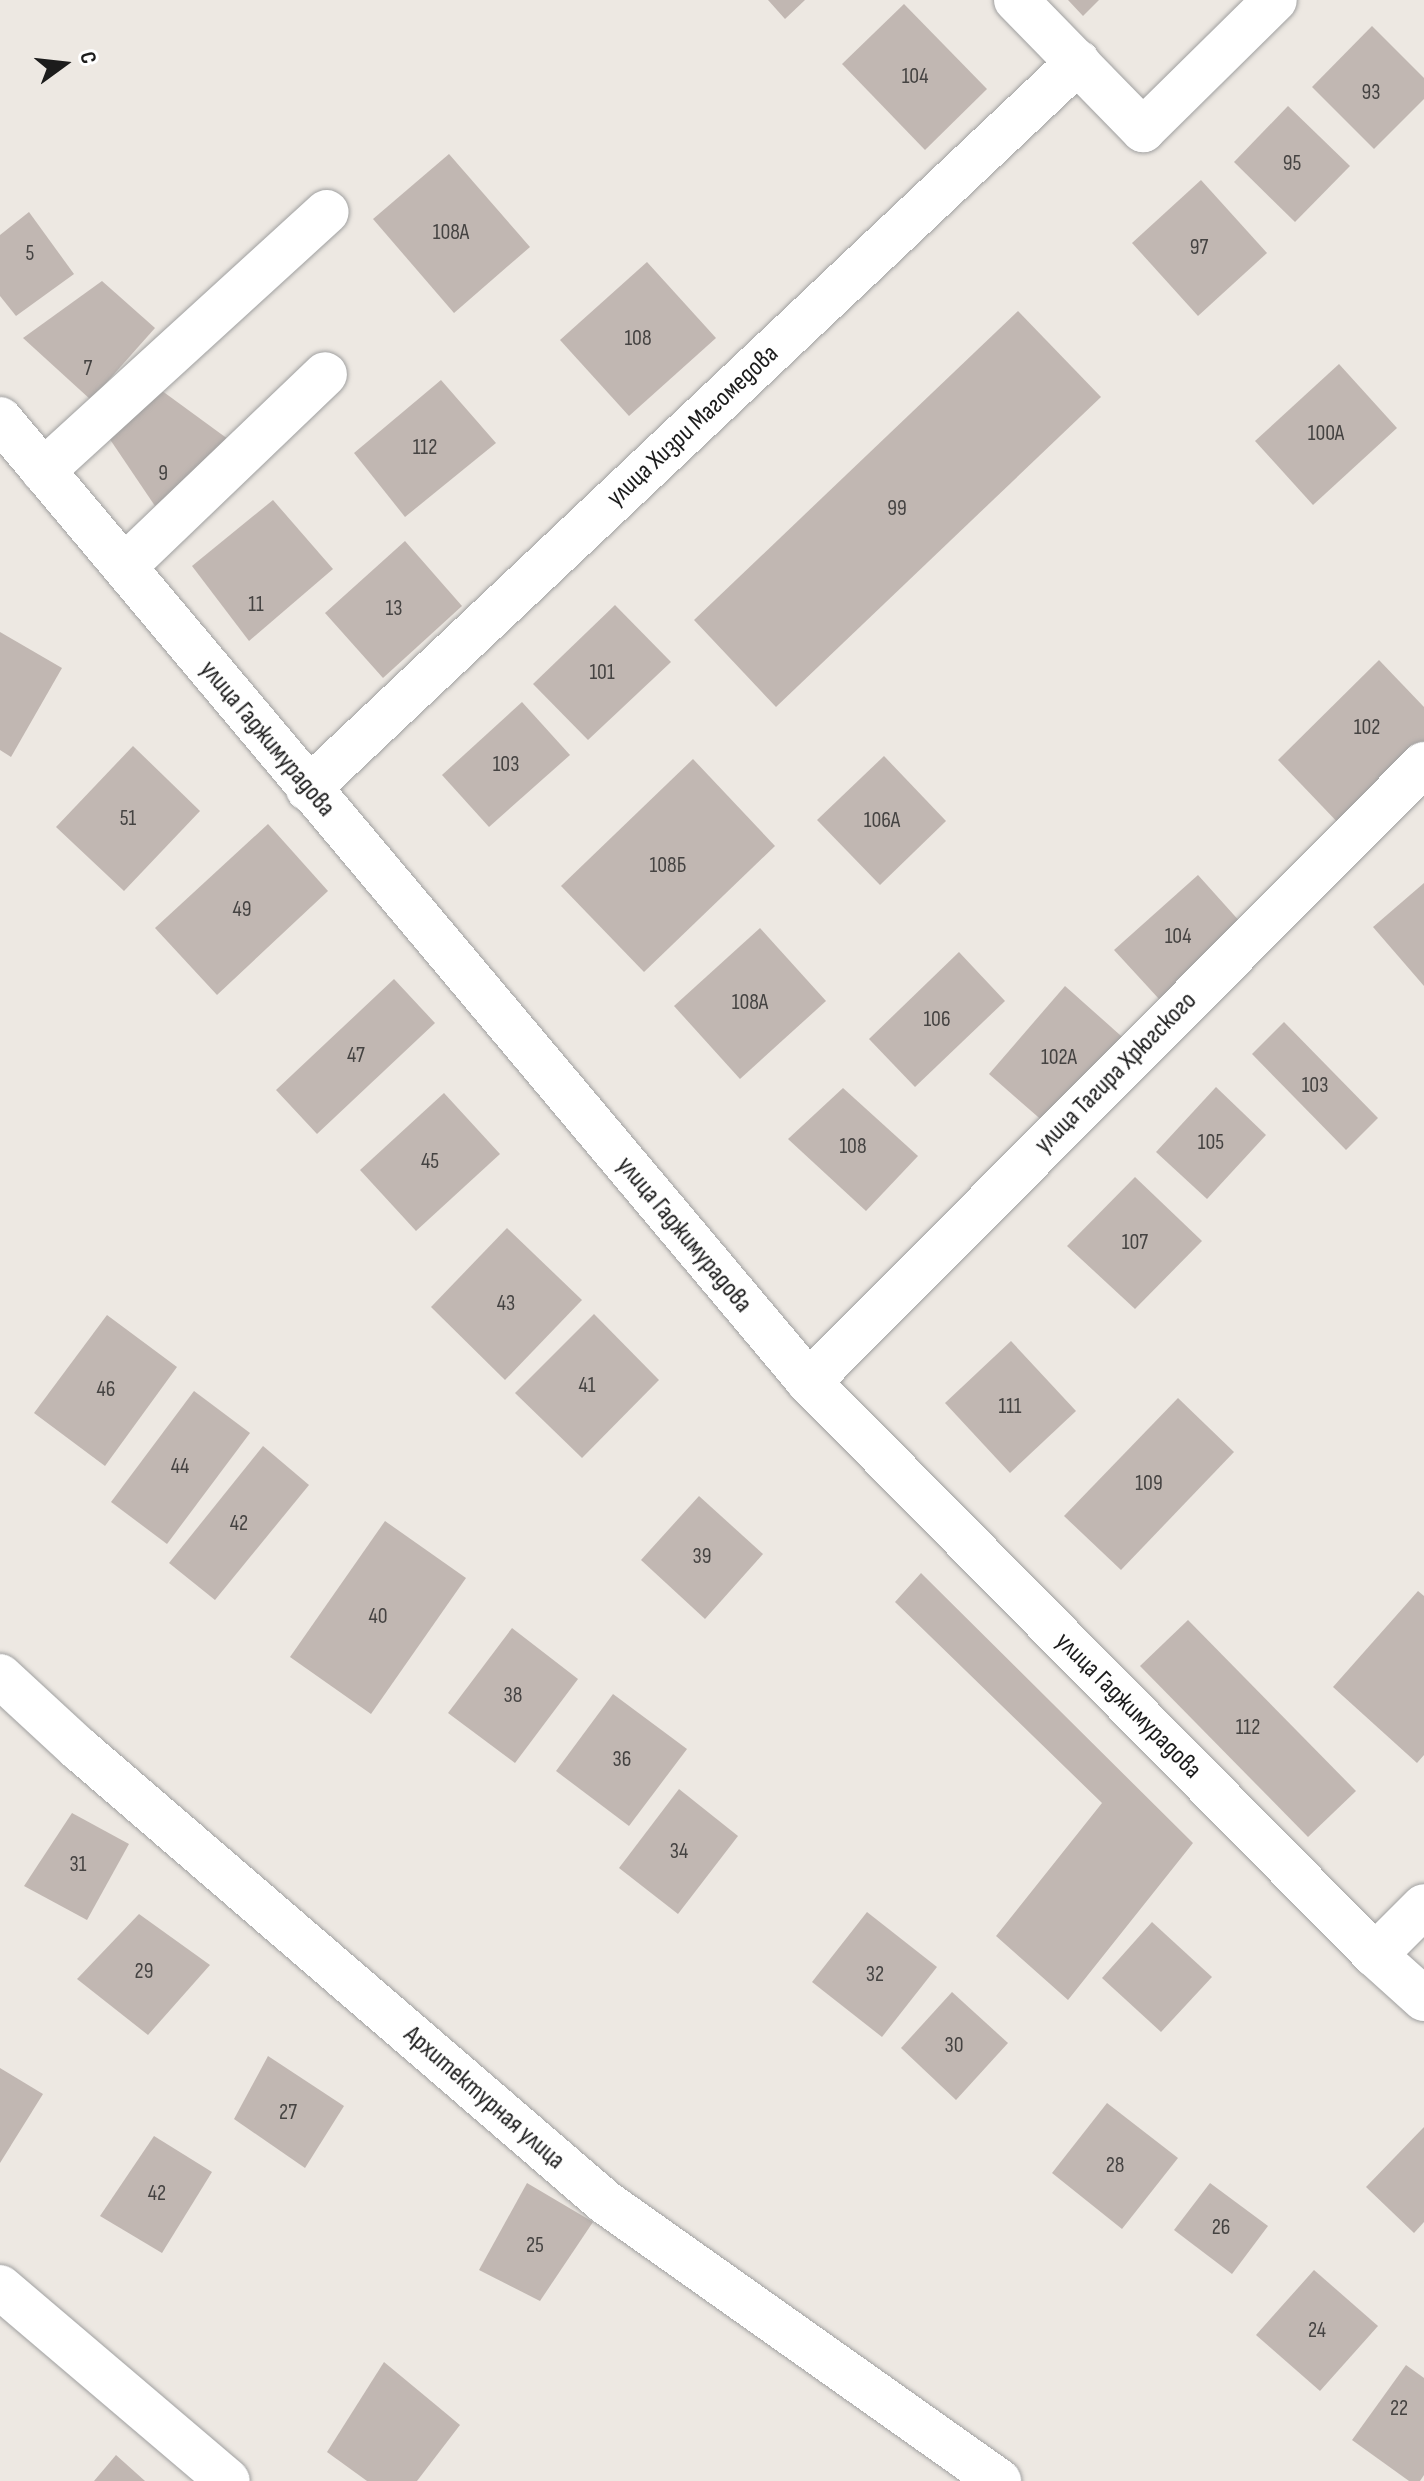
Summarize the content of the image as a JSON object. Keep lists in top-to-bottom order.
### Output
{
  "streets": {
    "street": [
      "улица Хизри Магомедова",
      "улица Гаджимурадова",
      "улица Тагира Хрюгского",
      "Архитектурная улица"
    ]
  },
  "crossings": [
    ["улица Хизри Магомедова", "улица Гаджимурадова"],
    ["улица Гаджимурадова", "улица Тагира Хрюгского"]
  ],
  "house_numbers": [
    "104",
    "93",
    "95",
    "108А",
    "97",
    "5",
    "108",
    "7",
    "100А",
    "112",
    "9",
    "99",
    "11",
    "13",
    "101",
    "102",
    "103",
    "51",
    "106А",
    "108Б",
    "49",
    "104",
    "108А",
    "106",
    "47",
    "102А",
    "103",
    "105",
    "108",
    "45",
    "107",
    "43",
    "41",
    "46",
    "111",
    "44",
    "109",
    "42",
    "39",
    "40",
    "38",
    "112",
    "36",
    "34",
    "31",
    "29",
    "32",
    "30",
    "27",
    "28",
    "42",
    "26",
    "25",
    "24",
    "22"
  ],
  "north": "right"
}
